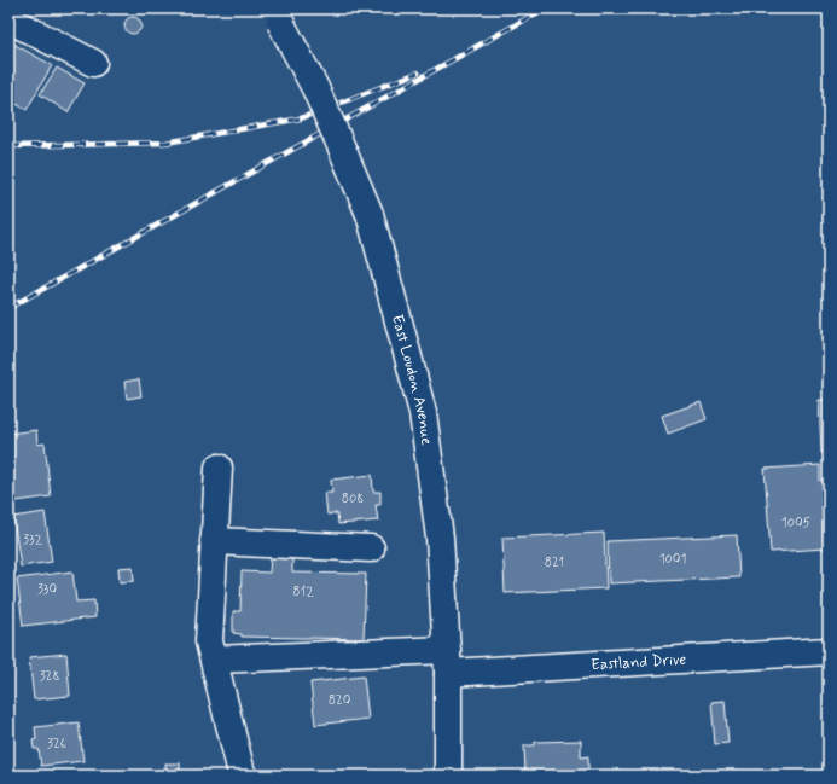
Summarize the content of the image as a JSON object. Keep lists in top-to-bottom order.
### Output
{
  "streets": {
    "main road": ["East Loudon Avenue", "Eastland Drive"]
  },
  "crossings": [
    ["East Loudon Avenue", "Eastland Drive"]
  ],
  "house_numbers": [
    "808",
    "1005",
    "332",
    "1001",
    "821",
    "330",
    "812",
    "328",
    "820",
    "326"
  ]
}
